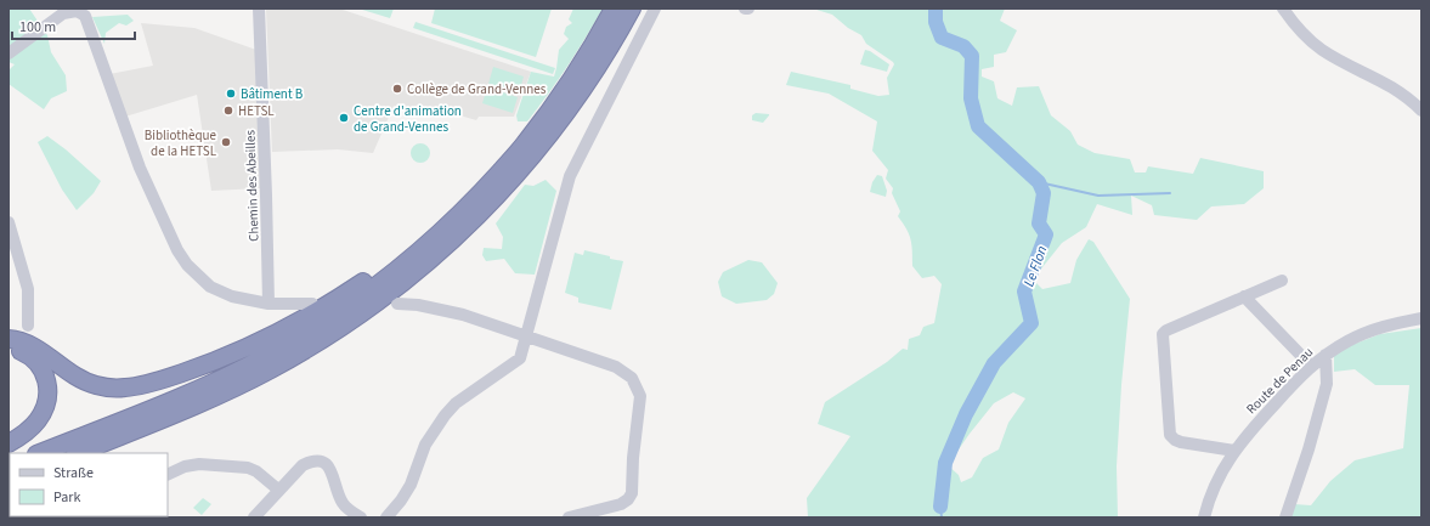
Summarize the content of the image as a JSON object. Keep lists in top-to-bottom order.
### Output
{
  "streets": {
    "street": ["Chemin des Abeilles", "Route de Penau"]
  },
  "water": ["Le Flon"],
  "places": [
    "Collège de Grand-Vennes",
    "Bâtiment B",
    "HETSL",
    "Centre d'animation de Grand-Vennes",
    "Bibliothèque de la HETSL"
  ],
  "legend": ["Straße", "Park"],
  "scale_bar": "100 m"
}
